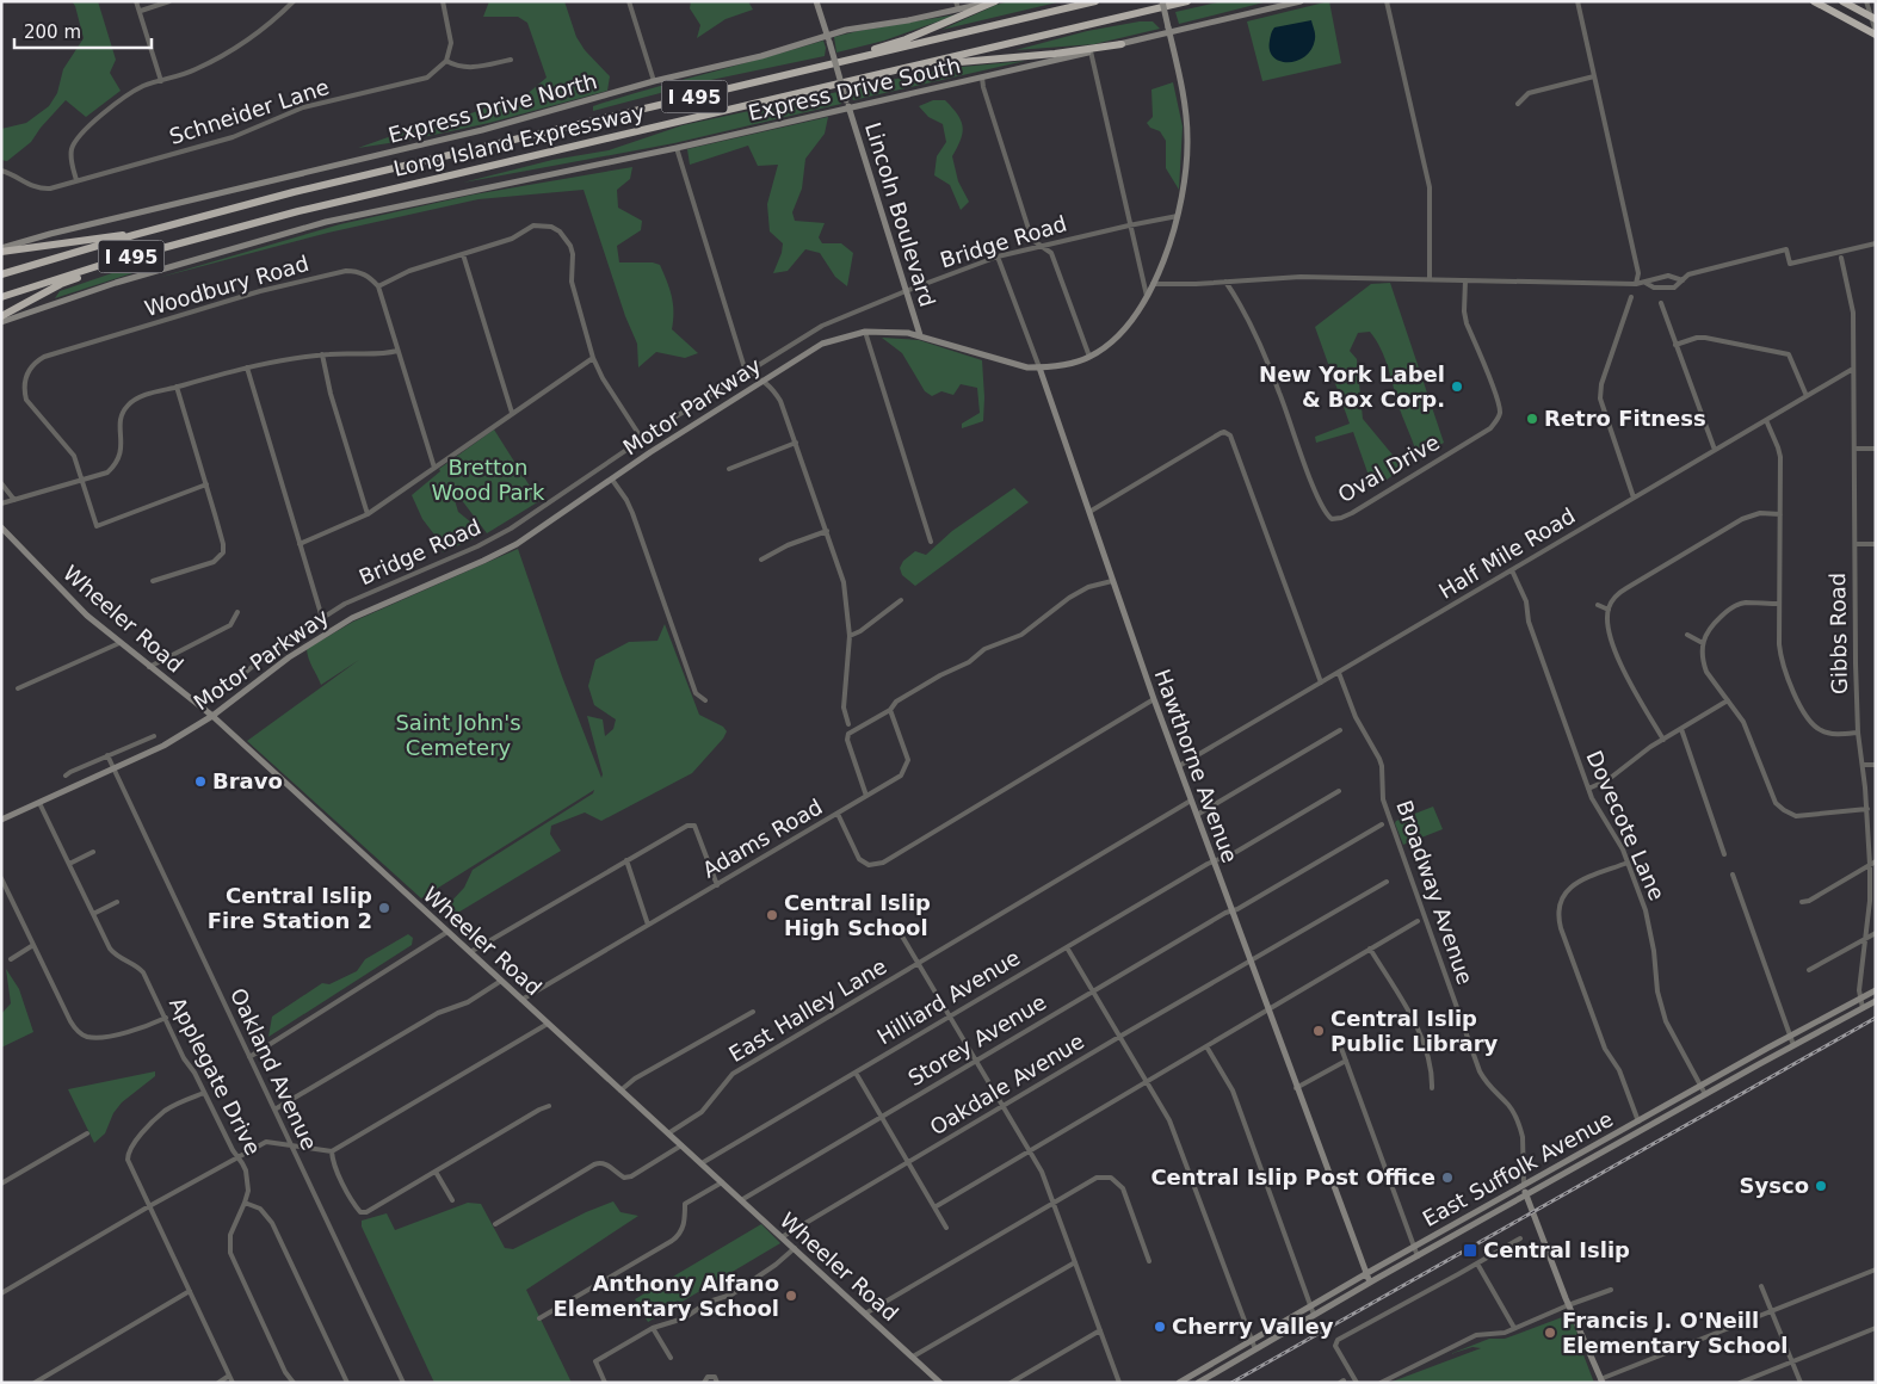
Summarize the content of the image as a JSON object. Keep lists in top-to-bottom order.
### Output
{
  "streets": {
    "highway": ["I 495", "Long Island Expressway"],
    "main road": [
      "Express Drive South",
      "Express Drive North",
      "Lincoln Boulevard",
      "Motor Parkway",
      "Wheeler Road",
      "Hawthorne Avenue",
      "East Suffolk Avenue"
    ],
    "street": [
      "Schneider Lane",
      "Bridge Road",
      "Woodbury Road",
      "Oval Drive",
      "Half Mile Road",
      "Gibbs Road",
      "Dovecote Lane",
      "Adams Road",
      "Broadway Avenue",
      "Hilliard Avenue",
      "East Halley Lane",
      "Storey Avenue",
      "Oakland Avenue",
      "Applegate Drive",
      "Oakdale Avenue"
    ]
  },
  "crossings": [
    ["Express Drive South", "Lincoln Boulevard"],
    ["Express Drive South", "Motor Parkway"],
    ["Express Drive North", "Lincoln Boulevard"],
    ["Lincoln Boulevard", "Bridge Road"],
    ["Lincoln Boulevard", "Motor Parkway"],
    ["Bridge Road", "Motor Parkway"],
    ["Bridge Road", "Hawthorne Avenue"],
    ["Motor Parkway", "Wheeler Road"],
    ["Motor Parkway", "Hawthorne Avenue"],
    ["Motor Parkway", "Oakland Avenue"],
    ["Motor Parkway", "Applegate Drive"],
    ["Half Mile Road", "Gibbs Road"],
    ["Half Mile Road", "Hawthorne Avenue"],
    ["Half Mile Road", "Dovecote Lane"],
    ["Half Mile Road", "Broadway Avenue"],
    ["Wheeler Road", "Adams Road"],
    ["Wheeler Road", "Hilliard Avenue"],
    ["Wheeler Road", "East Halley Lane"],
    ["Wheeler Road", "Storey Avenue"],
    ["Wheeler Road", "Oakdale Avenue"],
    ["Gibbs Road", "East Suffolk Avenue"],
    ["Hawthorne Avenue", "Adams Road"],
    ["Hawthorne Avenue", "Hilliard Avenue"],
    ["Hawthorne Avenue", "East Halley Lane"],
    ["Hawthorne Avenue", "Storey Avenue"],
    ["Hawthorne Avenue", "Oakdale Avenue"],
    ["Hawthorne Avenue", "East Suffolk Avenue"],
    ["Dovecote Lane", "East Suffolk Avenue"],
    ["Broadway Avenue", "East Suffolk Avenue"]
  ],
  "parks": ["Bretton Wood Park", "Saint John's Cemetery"],
  "places": {
    "other": [
      "New York Label & Box Corp.",
      "Retro Fitness",
      "Bravo",
      "Central Islip Fire Station 2",
      "Central Islip High School",
      "Central Islip Public Library",
      "Central Islip Post Office",
      "Sysco",
      "Anthony Alfano Elementary School",
      "Cherry Valley",
      "Francis J. O'Neill Elementary School"
    ],
    "transit": ["Central Islip"]
  },
  "scale_bar": "200 m"
}
